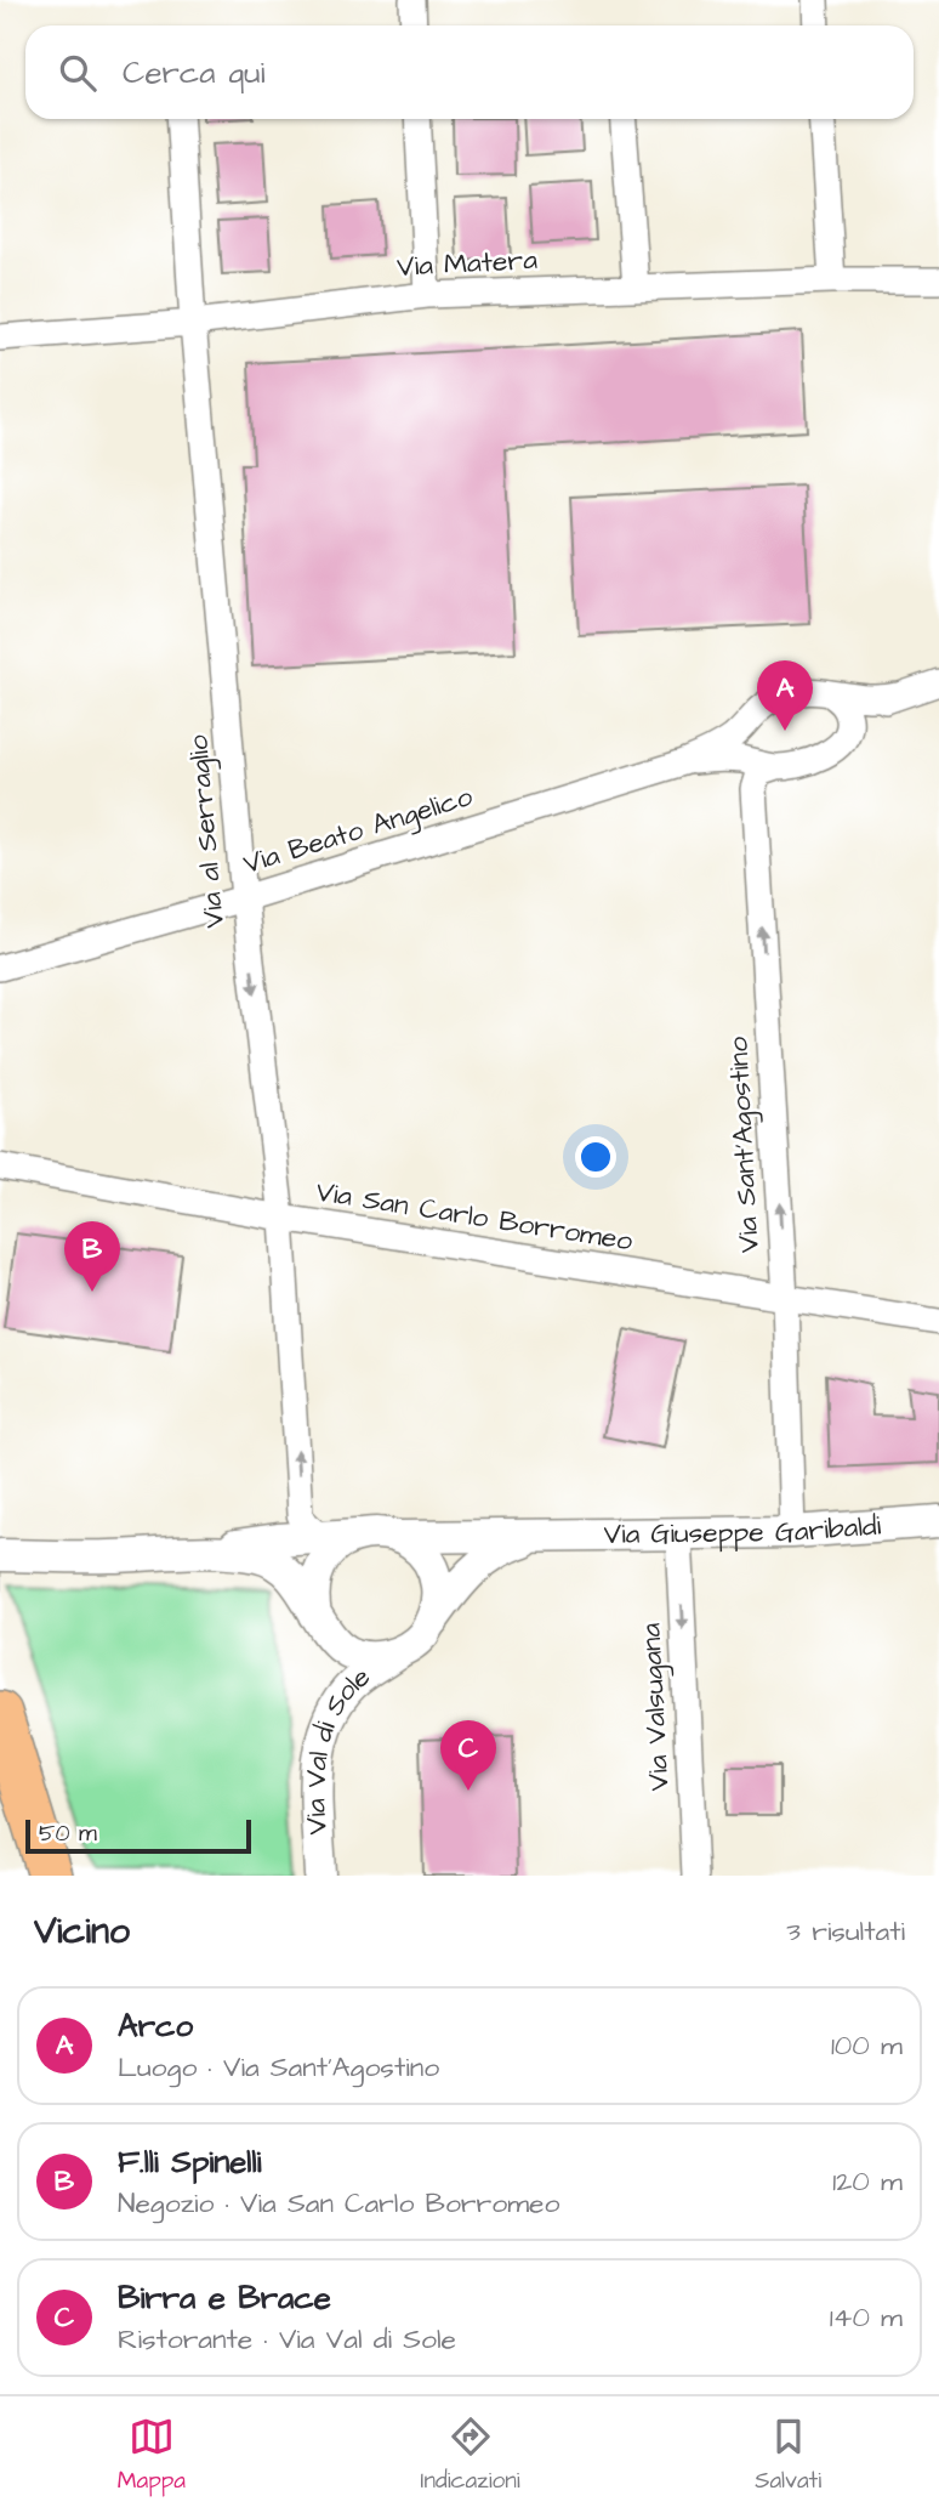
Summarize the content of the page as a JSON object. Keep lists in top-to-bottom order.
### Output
{
  "streets": {
    "street": [
      "Via Matera",
      "Via Beato Angelico",
      "Via al Serraglio",
      "Via Sant'Agostino",
      "Via San Carlo Borromeo",
      "Via Giuseppe Garibaldi",
      "Via Valsugana",
      "Via Val di Sole"
    ]
  },
  "crossings": [
    ["Via Matera", "Via al Serraglio"],
    ["Via Beato Angelico", "Via al Serraglio"],
    ["Via Beato Angelico", "Via Sant'Agostino"],
    ["Via al Serraglio", "Via San Carlo Borromeo"],
    ["Via Sant'Agostino", "Via San Carlo Borromeo"],
    ["Via Sant'Agostino", "Via Giuseppe Garibaldi"],
    ["Via Giuseppe Garibaldi", "Via Valsugana"],
    ["Via Giuseppe Garibaldi", "Via Val di Sole"]
  ],
  "one_way": ["Via Sant'Agostino", "Via Valsugana"],
  "scale_bar": "50 m",
  "page": {
    "search": "Cerca qui",
    "pins": ["A", "B", "C"],
    "scale": "50 m",
    "heading": ["Vicino", "3 risultati"],
    "list": [
      {
        "mark": "A",
        "name": "Arco",
        "note": "Luogo · Via Sant'Agostino",
        "value": "100 m"
      },
      {
        "mark": "B",
        "name": "F.lli Spinelli",
        "note": "Negozio · Via San Carlo Borromeo",
        "value": "120 m"
      },
      {
        "mark": "C",
        "name": "Birra e Brace",
        "note": "Ristorante · Via Val di Sole",
        "value": "140 m"
      }
    ],
    "nav": ["Mappa", "Indicazioni", "Salvati"]
  }
}
